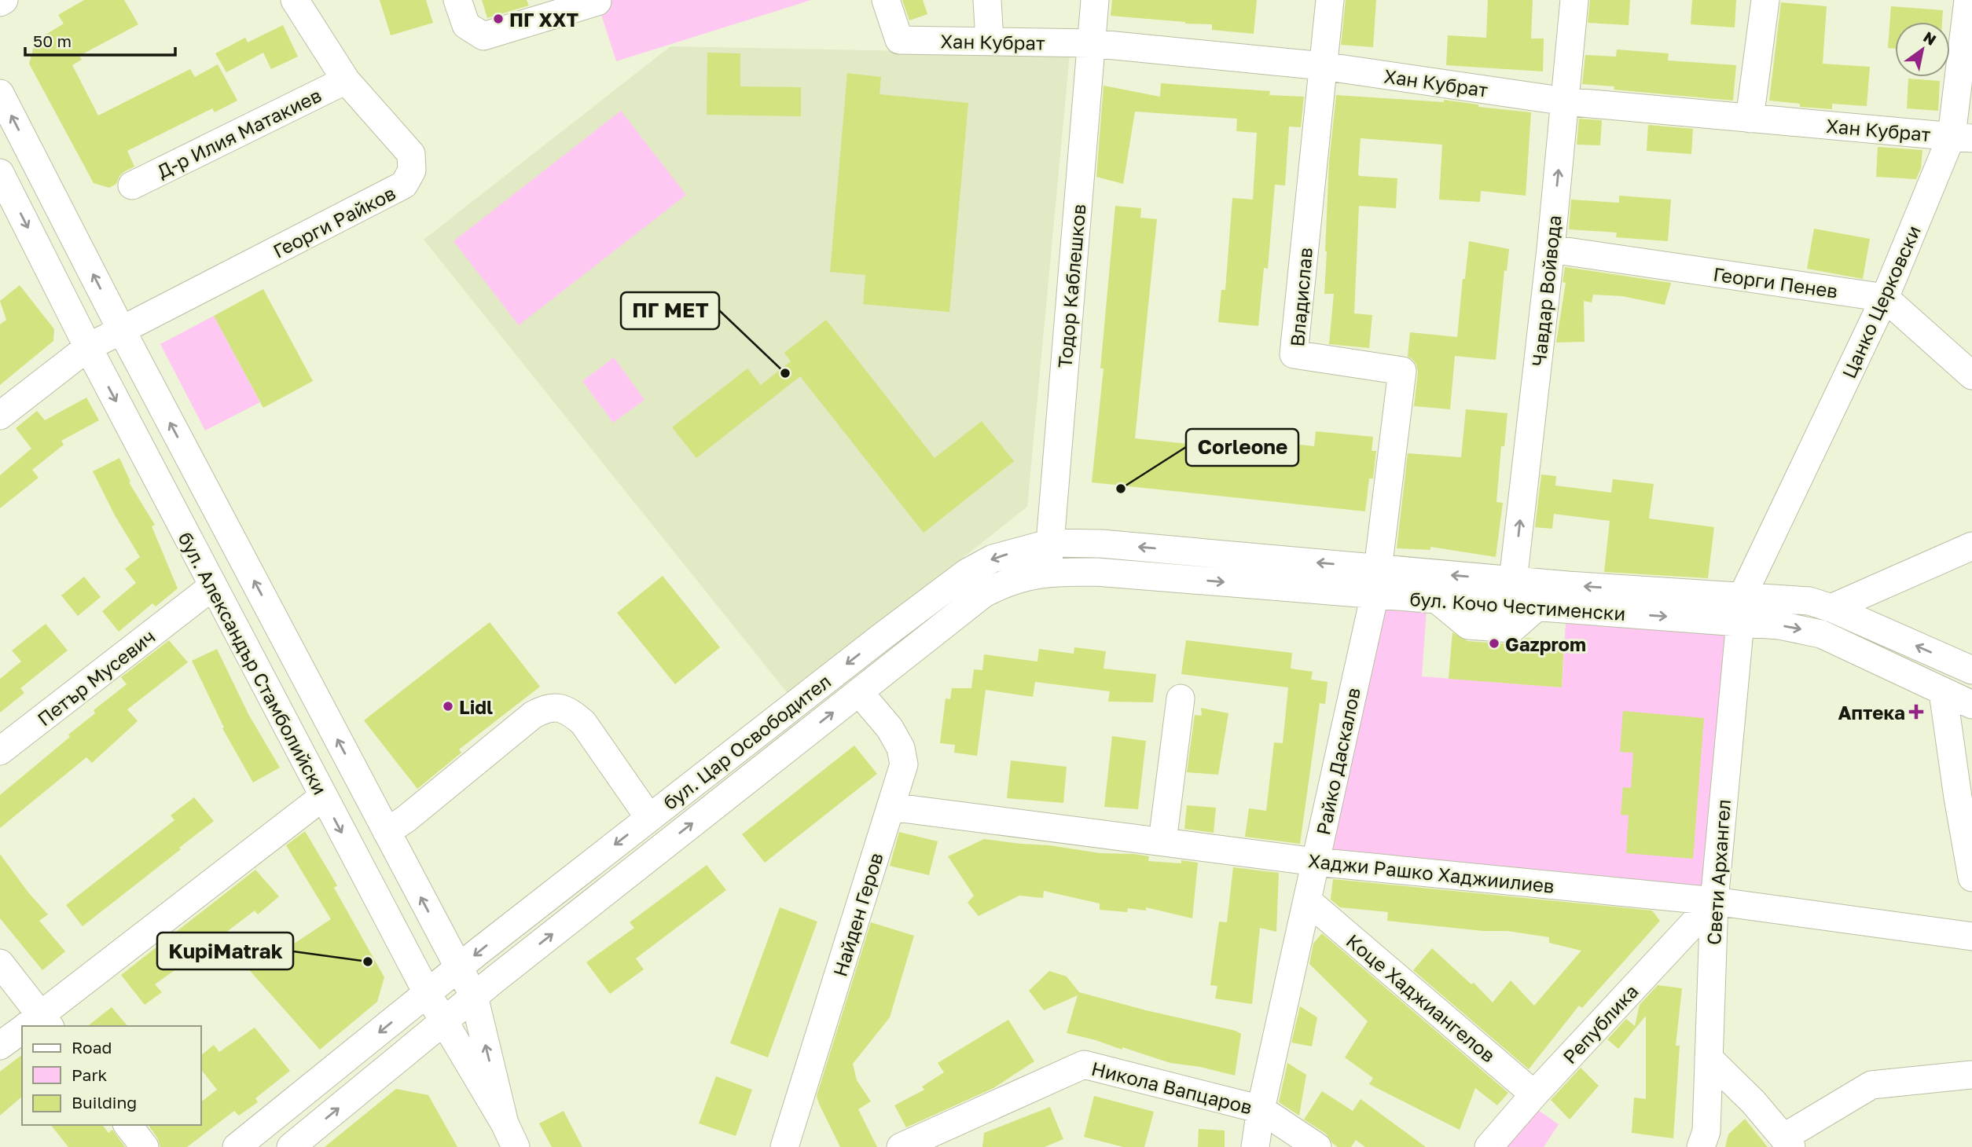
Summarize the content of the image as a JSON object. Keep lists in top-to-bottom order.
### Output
{
  "streets": {
    "street": [
      "Хан Кубрат",
      "Д-р Илия Матакиев",
      "Георги Райков",
      "Георги Пенев",
      "Тодор Каблешков",
      "Чавдар Войвода",
      "Владислав",
      "Цанко Церковски",
      "бул. Кочо Честименски",
      "бул. Александър Стамболийски",
      "Петър Мусевич",
      "бул. Цар Освободител",
      "Райко Даскалов",
      "Свети Архангел",
      "Хаджи Рашко Хаджиилиев",
      "Найден Геров",
      "Коце Хаджиангелов",
      "Република",
      "Никола Вапцаров"
    ]
  },
  "crossings": [
    ["Хан Кубрат", "Тодор Каблешков"],
    ["Хан Кубрат", "Чавдар Войвода"],
    ["Хан Кубрат", "Владислав"],
    ["Хан Кубрат", "Цанко Церковски"],
    ["Д-р Илия Матакиев", "Георги Райков"],
    ["Георги Райков", "бул. Александър Стамболийски"],
    ["Георги Пенев", "Чавдар Войвода"],
    ["Георги Пенев", "Цанко Церковски"],
    ["Тодор Каблешков", "бул. Кочо Честименски"],
    ["Тодор Каблешков", "бул. Цар Освободител"],
    ["Чавдар Войвода", "бул. Кочо Честименски"],
    ["Владислав", "бул. Кочо Честименски"],
    ["Владислав", "Райко Даскалов"],
    ["Цанко Церковски", "бул. Кочо Честименски"],
    ["Цанко Церковски", "Свети Архангел"],
    ["бул. Кочо Честименски", "бул. Цар Освободител"],
    ["бул. Кочо Честименски", "Райко Даскалов"],
    ["бул. Кочо Честименски", "Свети Архангел"],
    ["бул. Александър Стамболийски", "Петър Мусевич"],
    ["бул. Александър Стамболийски", "бул. Цар Освободител"],
    ["бул. Цар Освободител", "Найден Геров"],
    ["Райко Даскалов", "Хаджи Рашко Хаджиилиев"],
    ["Райко Даскалов", "Коце Хаджиангелов"],
    ["Райко Даскалов", "Никола Вапцаров"],
    ["Свети Архангел", "Хаджи Рашко Хаджиилиев"],
    ["Свети Архангел", "Република"],
    ["Хаджи Рашко Хаджиилиев", "Найден Геров"],
    ["Хаджи Рашко Хаджиилиев", "Република"],
    ["Коце Хаджиангелов", "Република"]
  ],
  "one_way": ["Чавдар Войвода"],
  "places": {
    "other": [
      "ПГ ХХТ",
      "ПГ МЕТ",
      "Corleone",
      "Gazprom",
      "Lidl",
      "KupiMatrak"
    ],
    "health": ["Аптека"]
  },
  "legend": ["Road", "Park", "Building"],
  "scale_bar": "50 m",
  "north": "top right"
}
